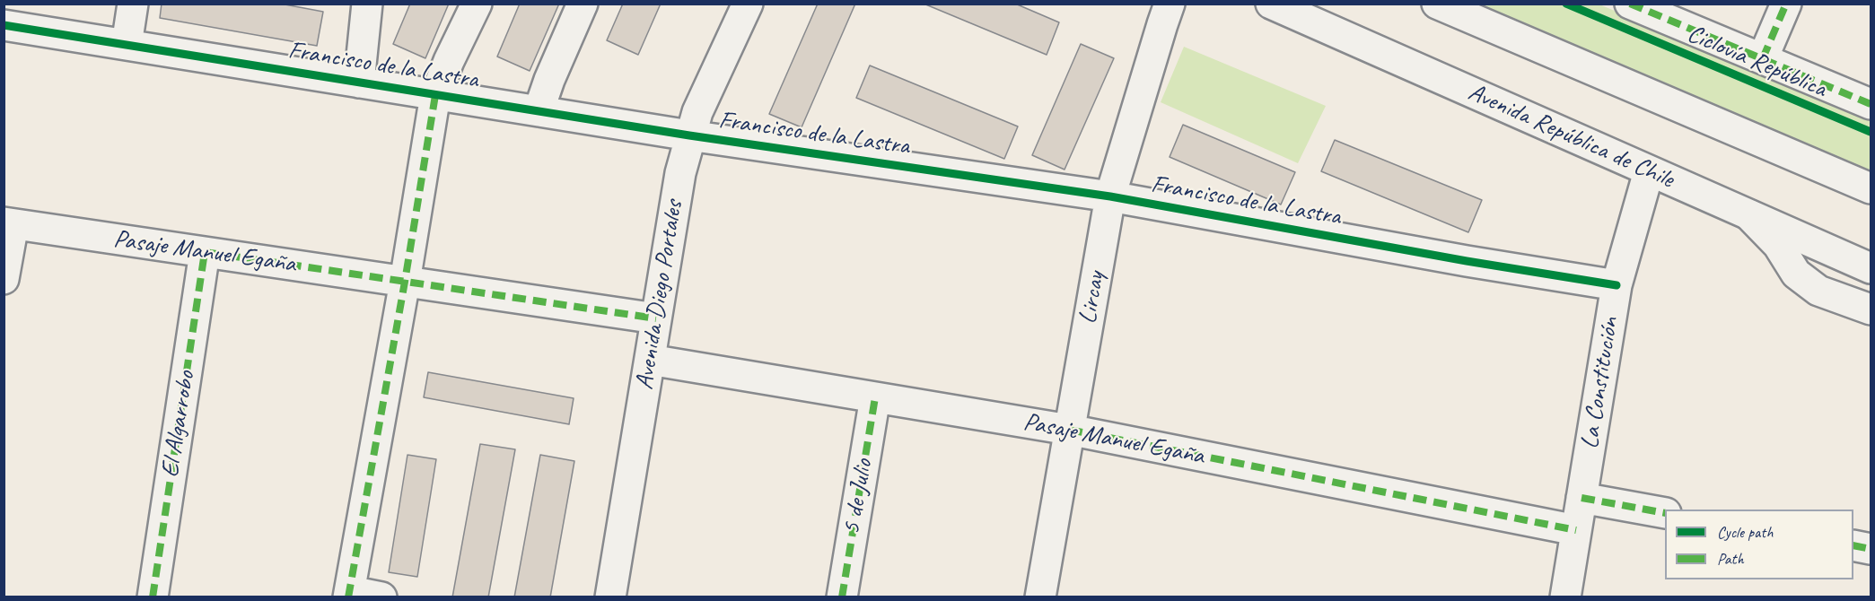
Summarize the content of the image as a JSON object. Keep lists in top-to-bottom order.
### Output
{
  "streets": {
    "street": [
      "Francisco de la Lastra",
      "Avenida República de Chile",
      "Pasaje Manuel Egaña",
      "Avenida Diego Portales",
      "Lircay",
      "La Constitución",
      "El Algarrobo",
      "5 de Julio"
    ],
    "cycle path": ["Ciclovía República"]
  },
  "crossings": [
    ["Francisco de la Lastra", "Avenida Diego Portales"],
    ["Francisco de la Lastra", "Lircay"],
    ["Francisco de la Lastra", "La Constitución"],
    ["Avenida República de Chile", "La Constitución"],
    ["Pasaje Manuel Egaña", "Avenida Diego Portales"],
    ["Pasaje Manuel Egaña", "Lircay"],
    ["Pasaje Manuel Egaña", "La Constitución"],
    ["Pasaje Manuel Egaña", "El Algarrobo"],
    ["Pasaje Manuel Egaña", "5 de Julio"]
  ],
  "legend": ["Cycle path", "Path"]
}
